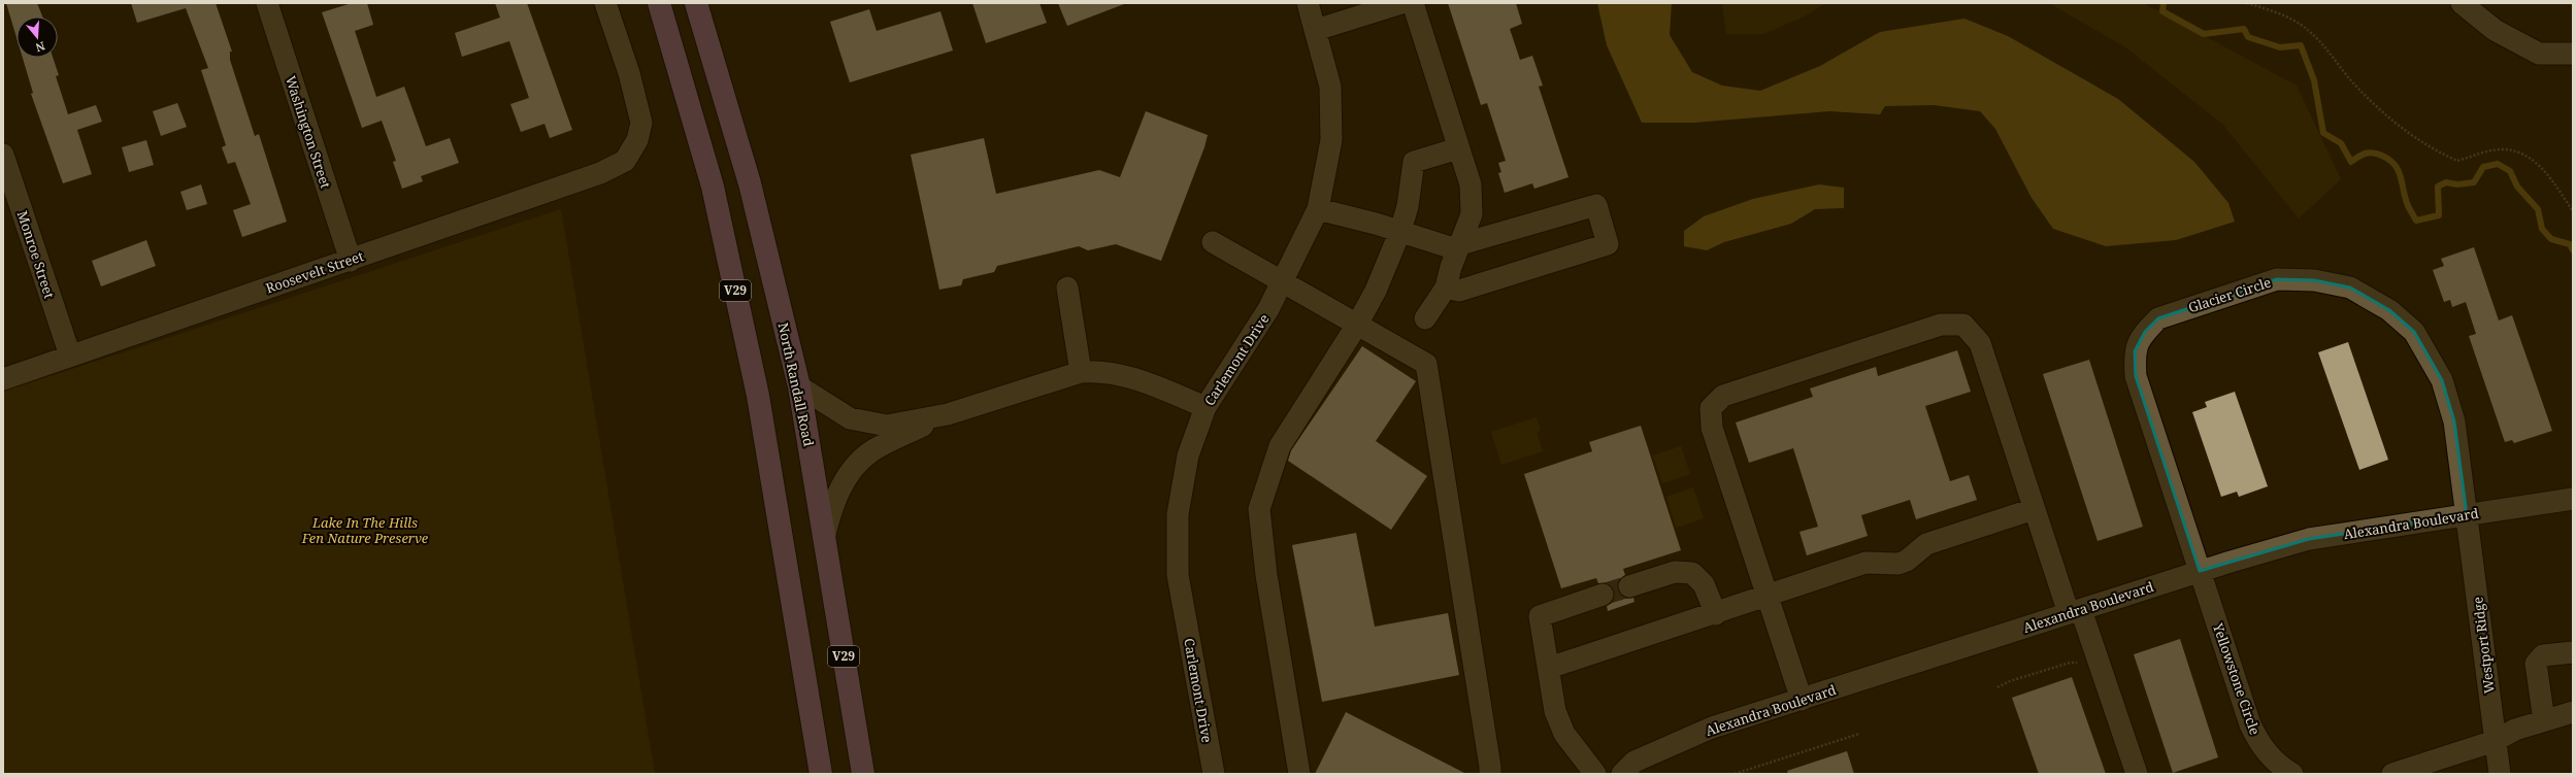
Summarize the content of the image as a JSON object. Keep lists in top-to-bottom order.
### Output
{
  "streets": {
    "main road": ["V29", "North Randall Road"],
    "street": [
      "Washington Street",
      "Monroe Street",
      "Roosevelt Street",
      "Glacier Circle",
      "Carlemont Drive",
      "Alexandra Boulevard",
      "Westport Ridge",
      "Yellowstone Circle"
    ]
  },
  "crossings": [
    ["Washington Street", "Roosevelt Street"],
    ["Monroe Street", "Roosevelt Street"],
    ["Glacier Circle", "Alexandra Boulevard"],
    ["Glacier Circle", "Westport Ridge"],
    ["Glacier Circle", "Yellowstone Circle"],
    ["Alexandra Boulevard", "Westport Ridge"],
    ["Alexandra Boulevard", "Yellowstone Circle"]
  ],
  "parks": ["Lake In The Hills Fen Nature Preserve"],
  "north": "bottom"
}
